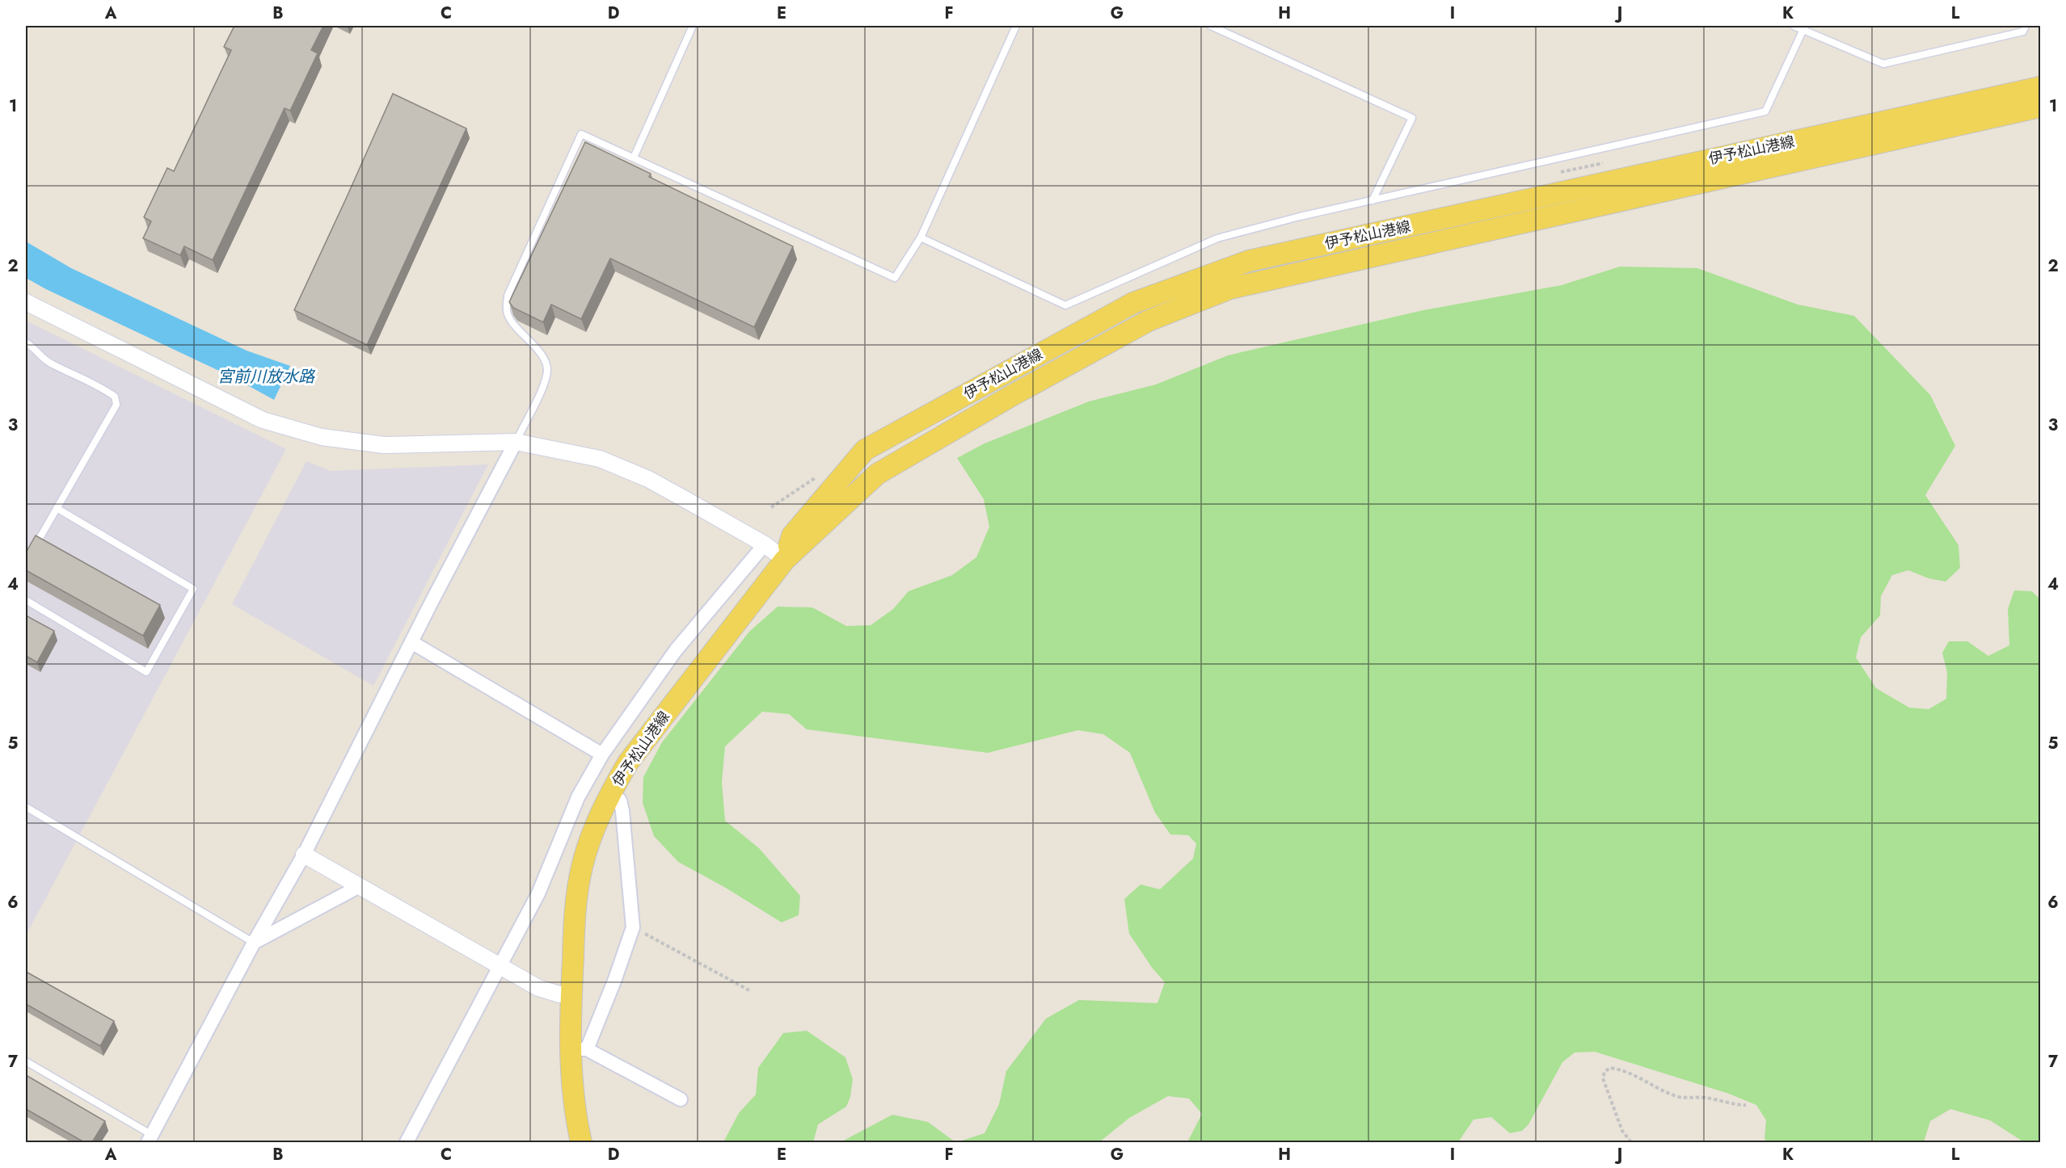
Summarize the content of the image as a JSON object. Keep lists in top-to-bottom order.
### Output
{
  "streets": {
    "main road": ["伊予松山港線"]
  },
  "water": ["宮前川放水路"],
  "grid": {
    "columns": [
      "A",
      "B",
      "C",
      "D",
      "E",
      "F",
      "G",
      "H",
      "I",
      "J",
      "K",
      "L"
    ],
    "rows": [
      "1",
      "2",
      "3",
      "4",
      "5",
      "6",
      "7"
    ]
  }
}
